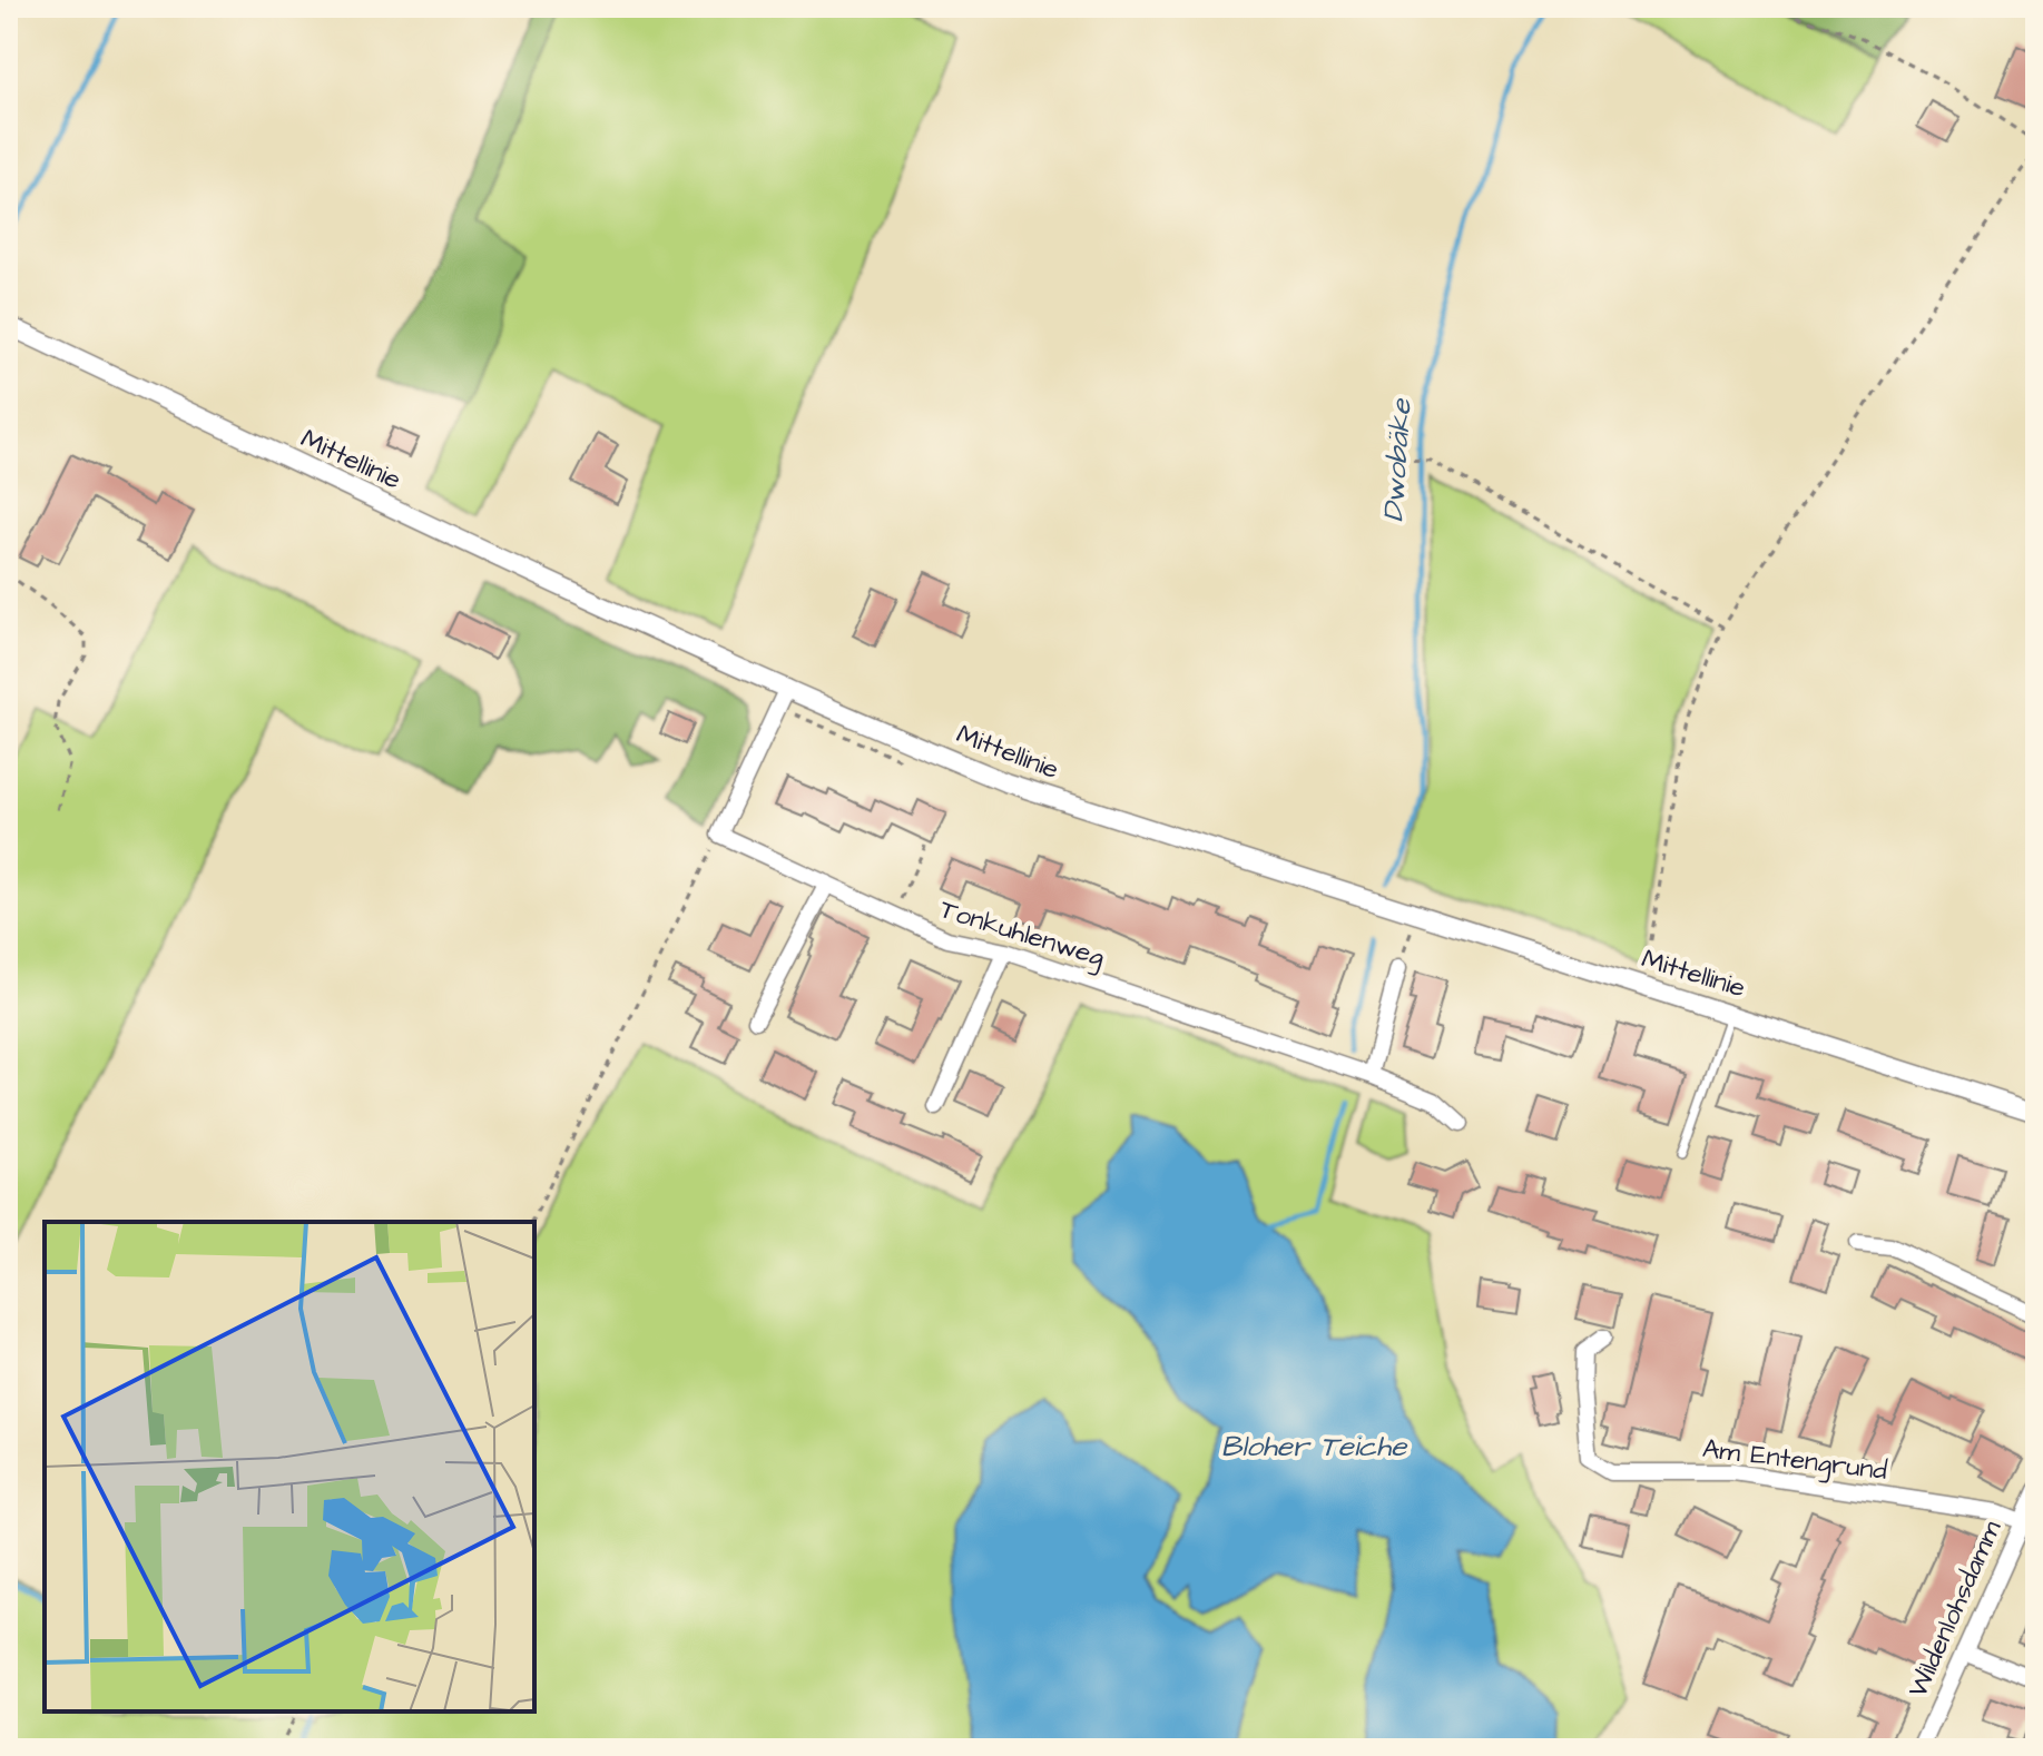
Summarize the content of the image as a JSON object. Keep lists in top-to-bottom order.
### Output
{
  "streets": {
    "street": [
      "Mittellinie",
      "Tonkuhlenweg",
      "Am Entengrund",
      "Wildenlohsdamm"
    ]
  },
  "crossings": [
    ["Am Entengrund", "Wildenlohsdamm"]
  ],
  "water": ["Dwobäke", "Bloher Teiche"]
}
